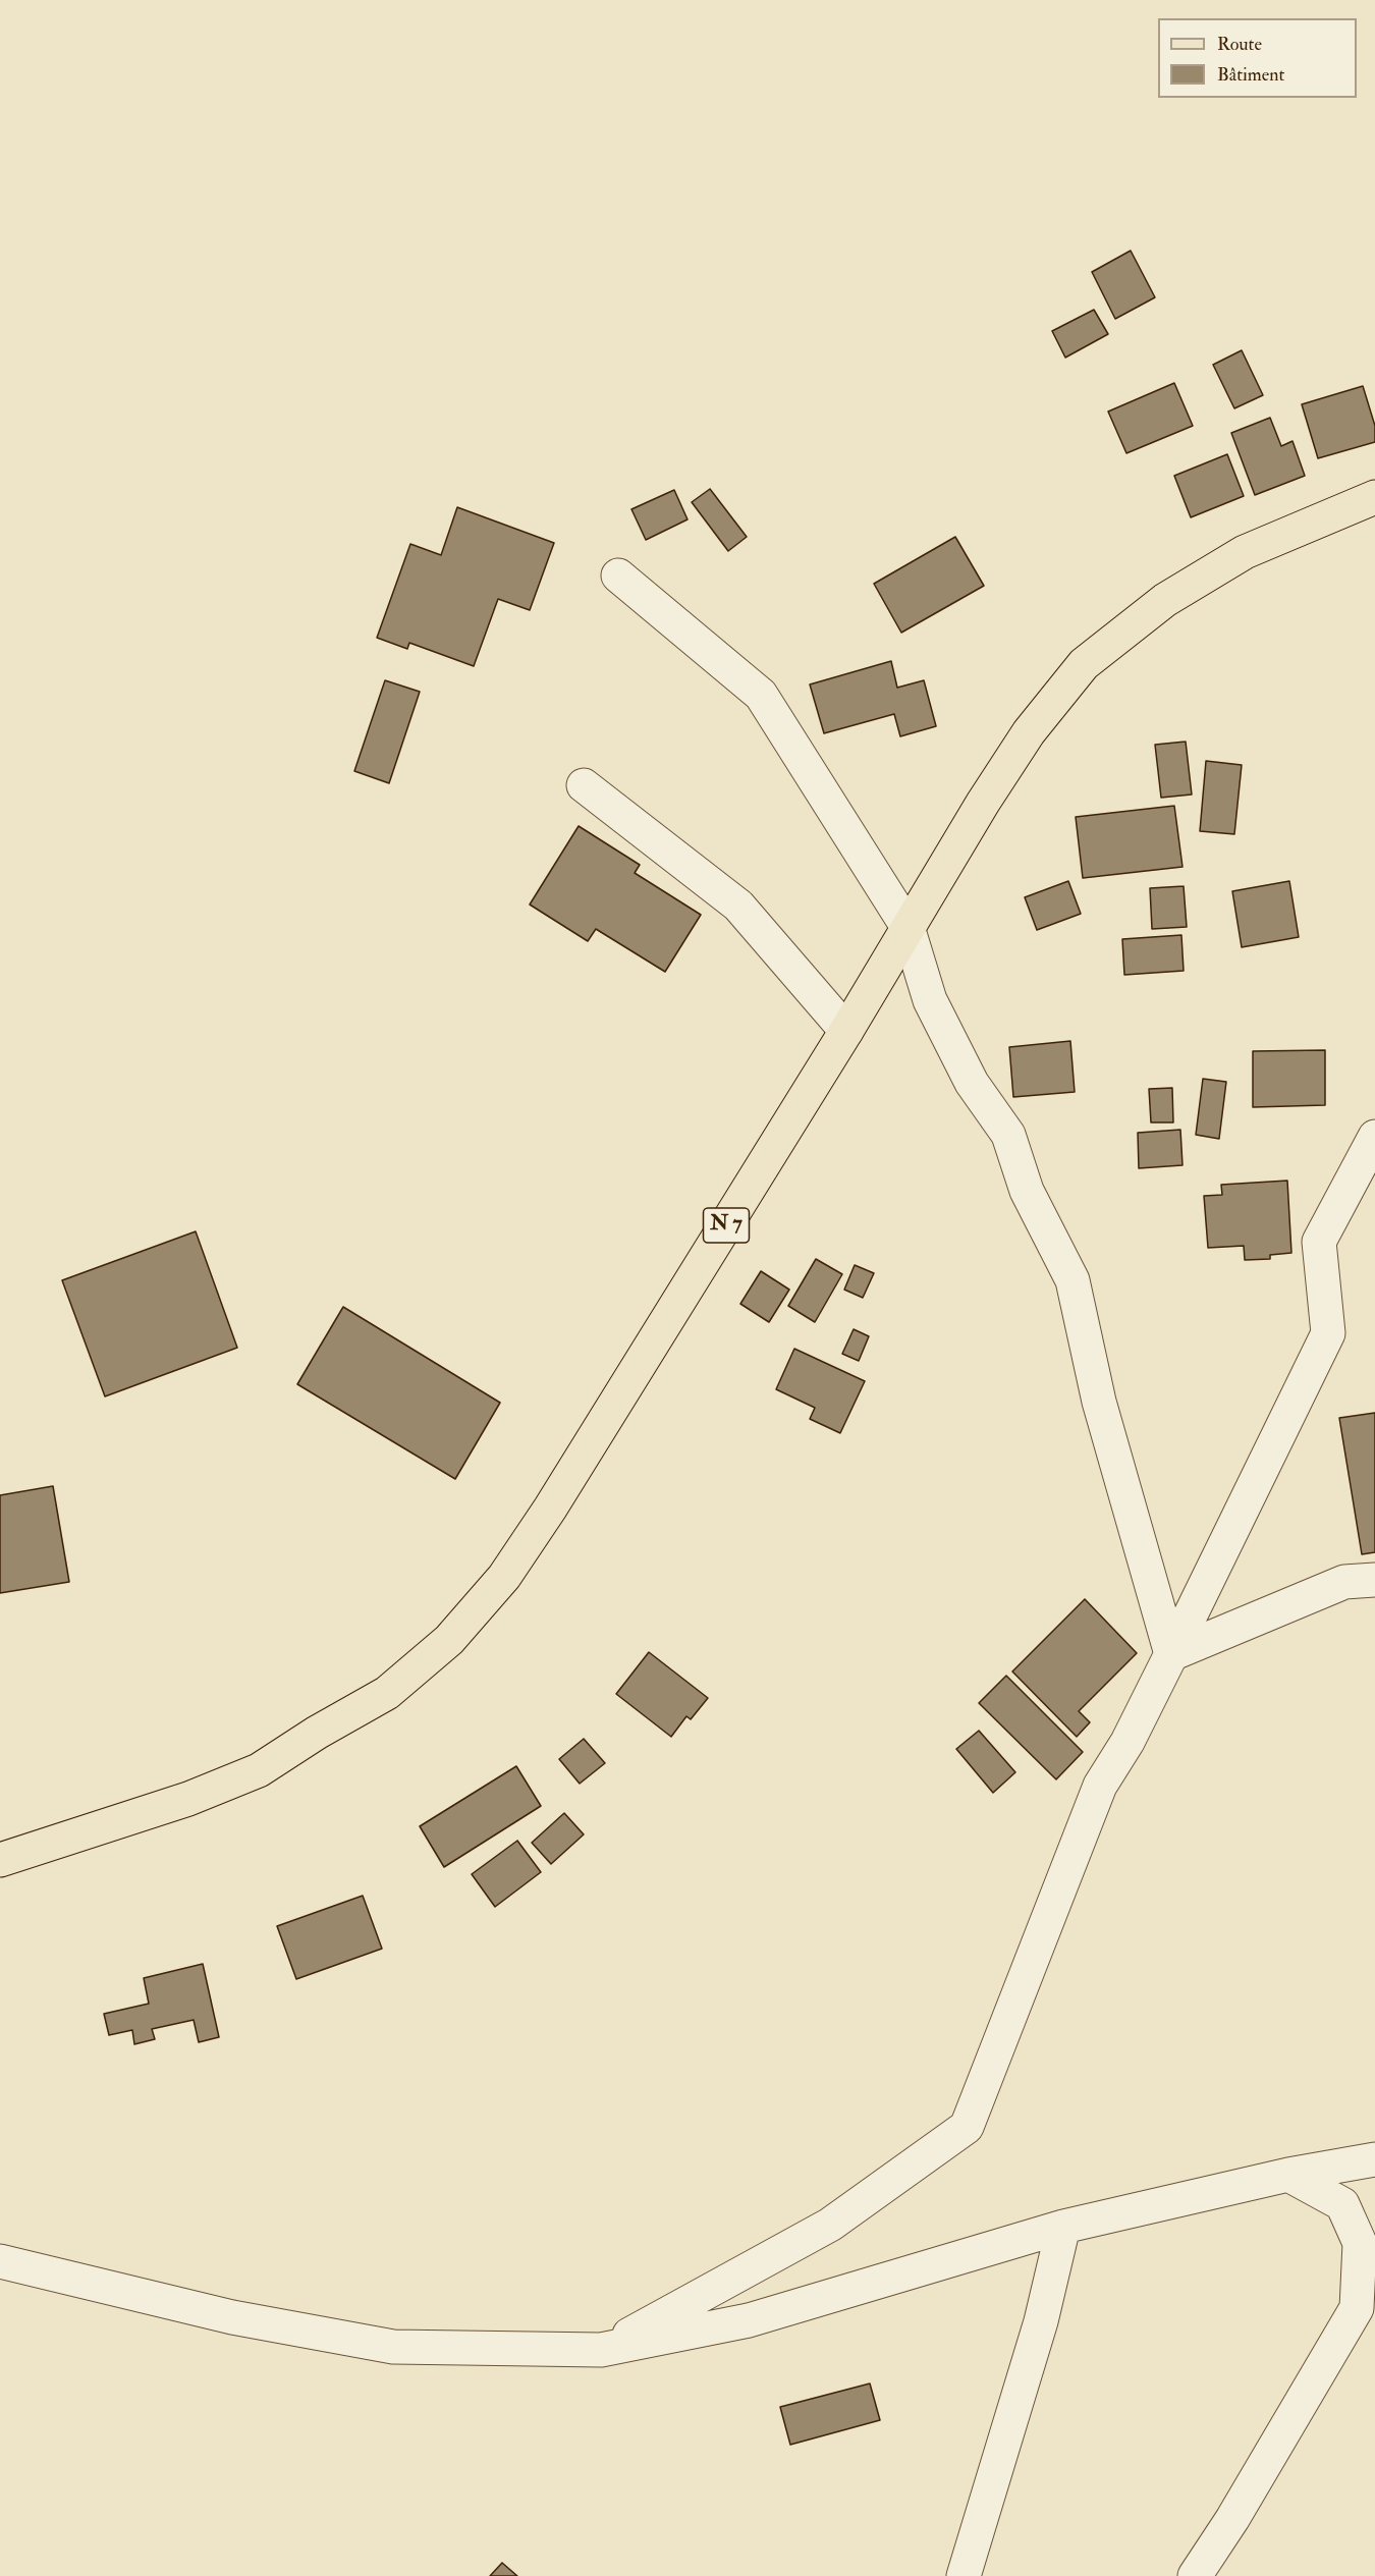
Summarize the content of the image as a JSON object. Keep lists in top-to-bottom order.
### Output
{
  "streets": {
    "main road": ["N 7"]
  },
  "legend": ["Route", "Bâtiment"]
}
